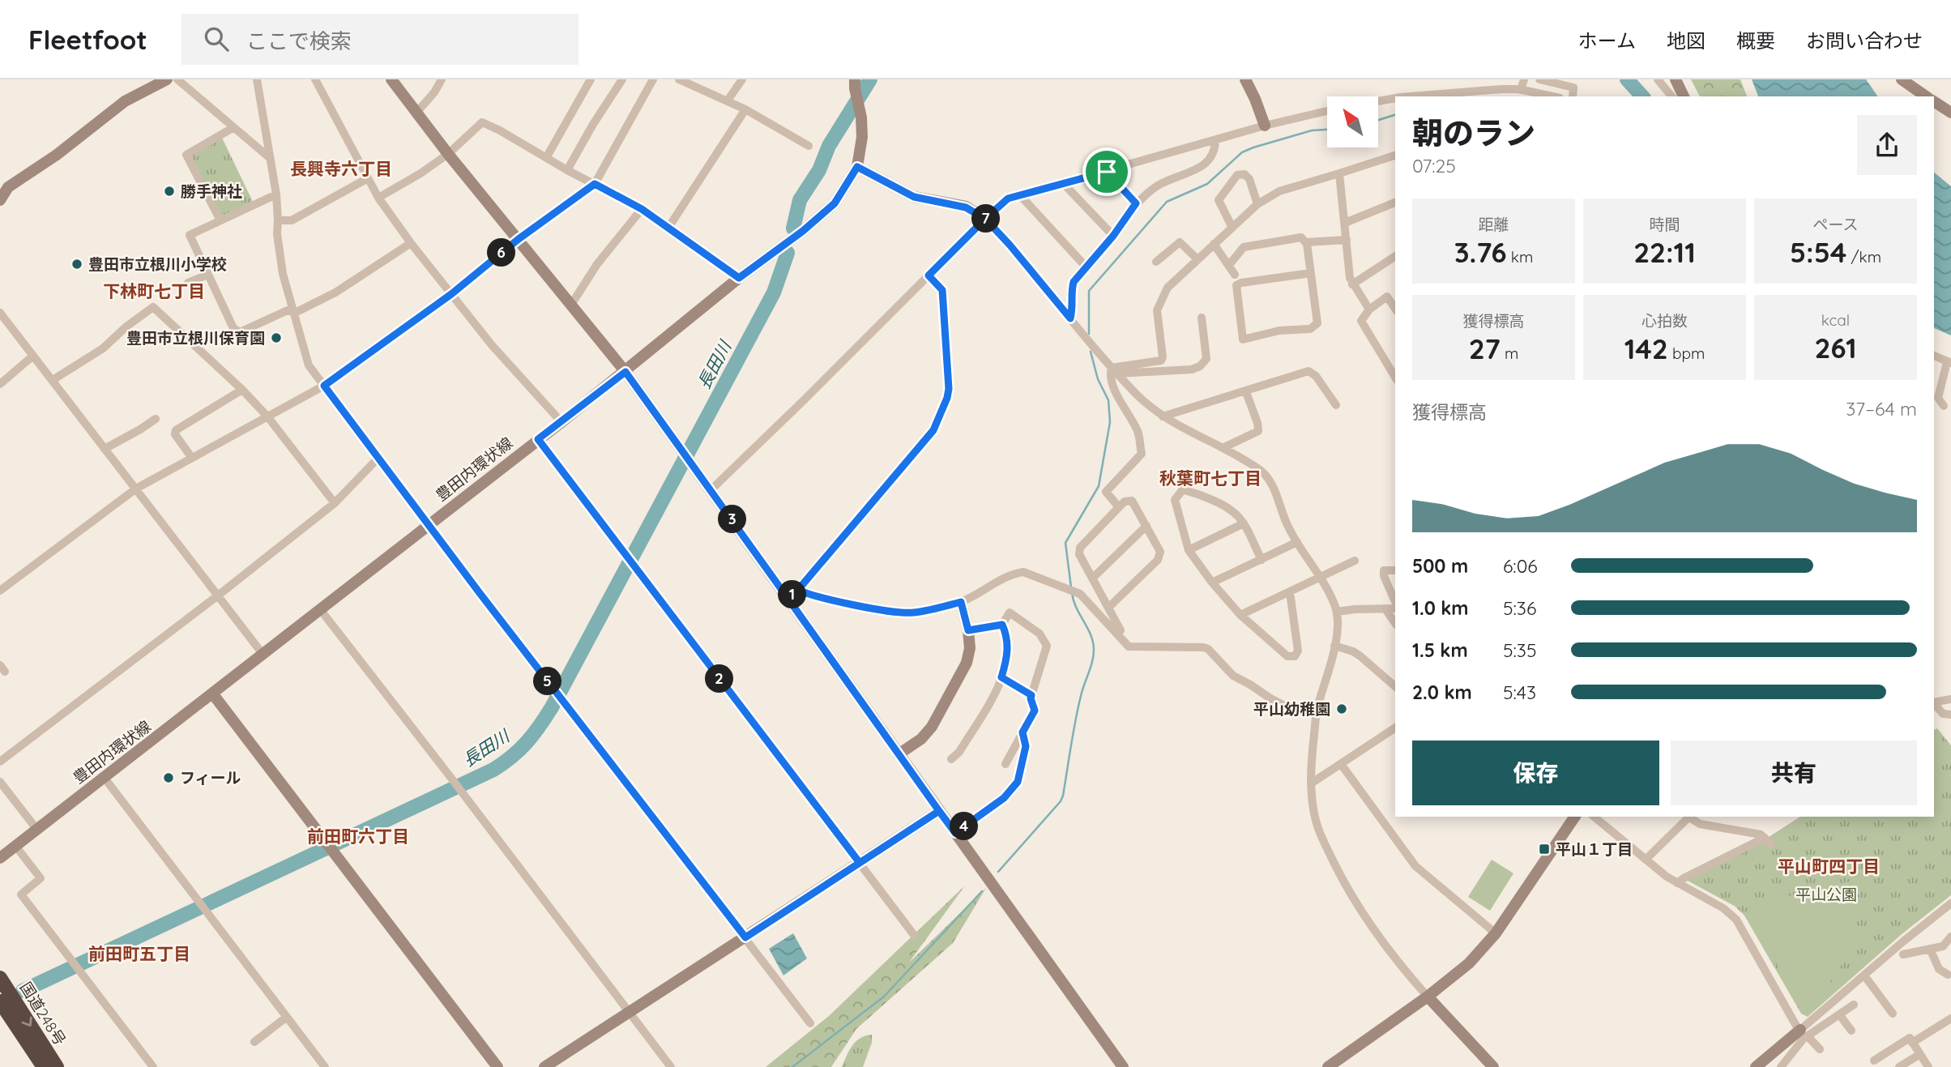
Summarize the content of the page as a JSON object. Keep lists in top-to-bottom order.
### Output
{
  "streets": {
    "highway": ["国道248号"],
    "street": ["豊田内環状線"]
  },
  "districts": [
    "長興寺六丁目",
    "下林町七丁目",
    "秋葉町七丁目",
    "前田町六丁目",
    "平山町四丁目",
    "前田町五丁目"
  ],
  "water": ["長田川"],
  "parks": ["平山公園"],
  "places": {
    "other": [
      "勝手神社",
      "豊田市立根川小学校",
      "豊田市立根川保育園",
      "平山幼稚園",
      "フィール"
    ],
    "transit": ["平山１丁目"]
  },
  "north": "top left",
  "page": {
    "header": "Fleetfoot",
    "search": "ここで検索",
    "nav": [
      "ホーム",
      "地図",
      "概要",
      "お問い合わせ"
    ],
    "heading": ["朝のラン", "07:25"],
    "stats": [
      ["距離", "3.76 km"],
      ["時間", "22:11"],
      ["ペース", "5:54 /km"],
      ["獲得標高", "27 m"],
      ["心拍数", "142 bpm"],
      ["kcal", "261"]
    ],
    "pins": [
      "7",
      "6",
      "3",
      "1",
      "2",
      "5",
      "4"
    ],
    "chart": ["獲得標高", "37–64 m"],
    "list": [
      {
        "name": "500 m",
        "note": "6:06"
      },
      {
        "name": "1.0 km",
        "note": "5:36"
      },
      {
        "name": "1.5 km",
        "note": "5:35"
      },
      {
        "name": "2.0 km",
        "note": "5:43"
      }
    ],
    "buttons": ["保存", "共有"]
  }
}
